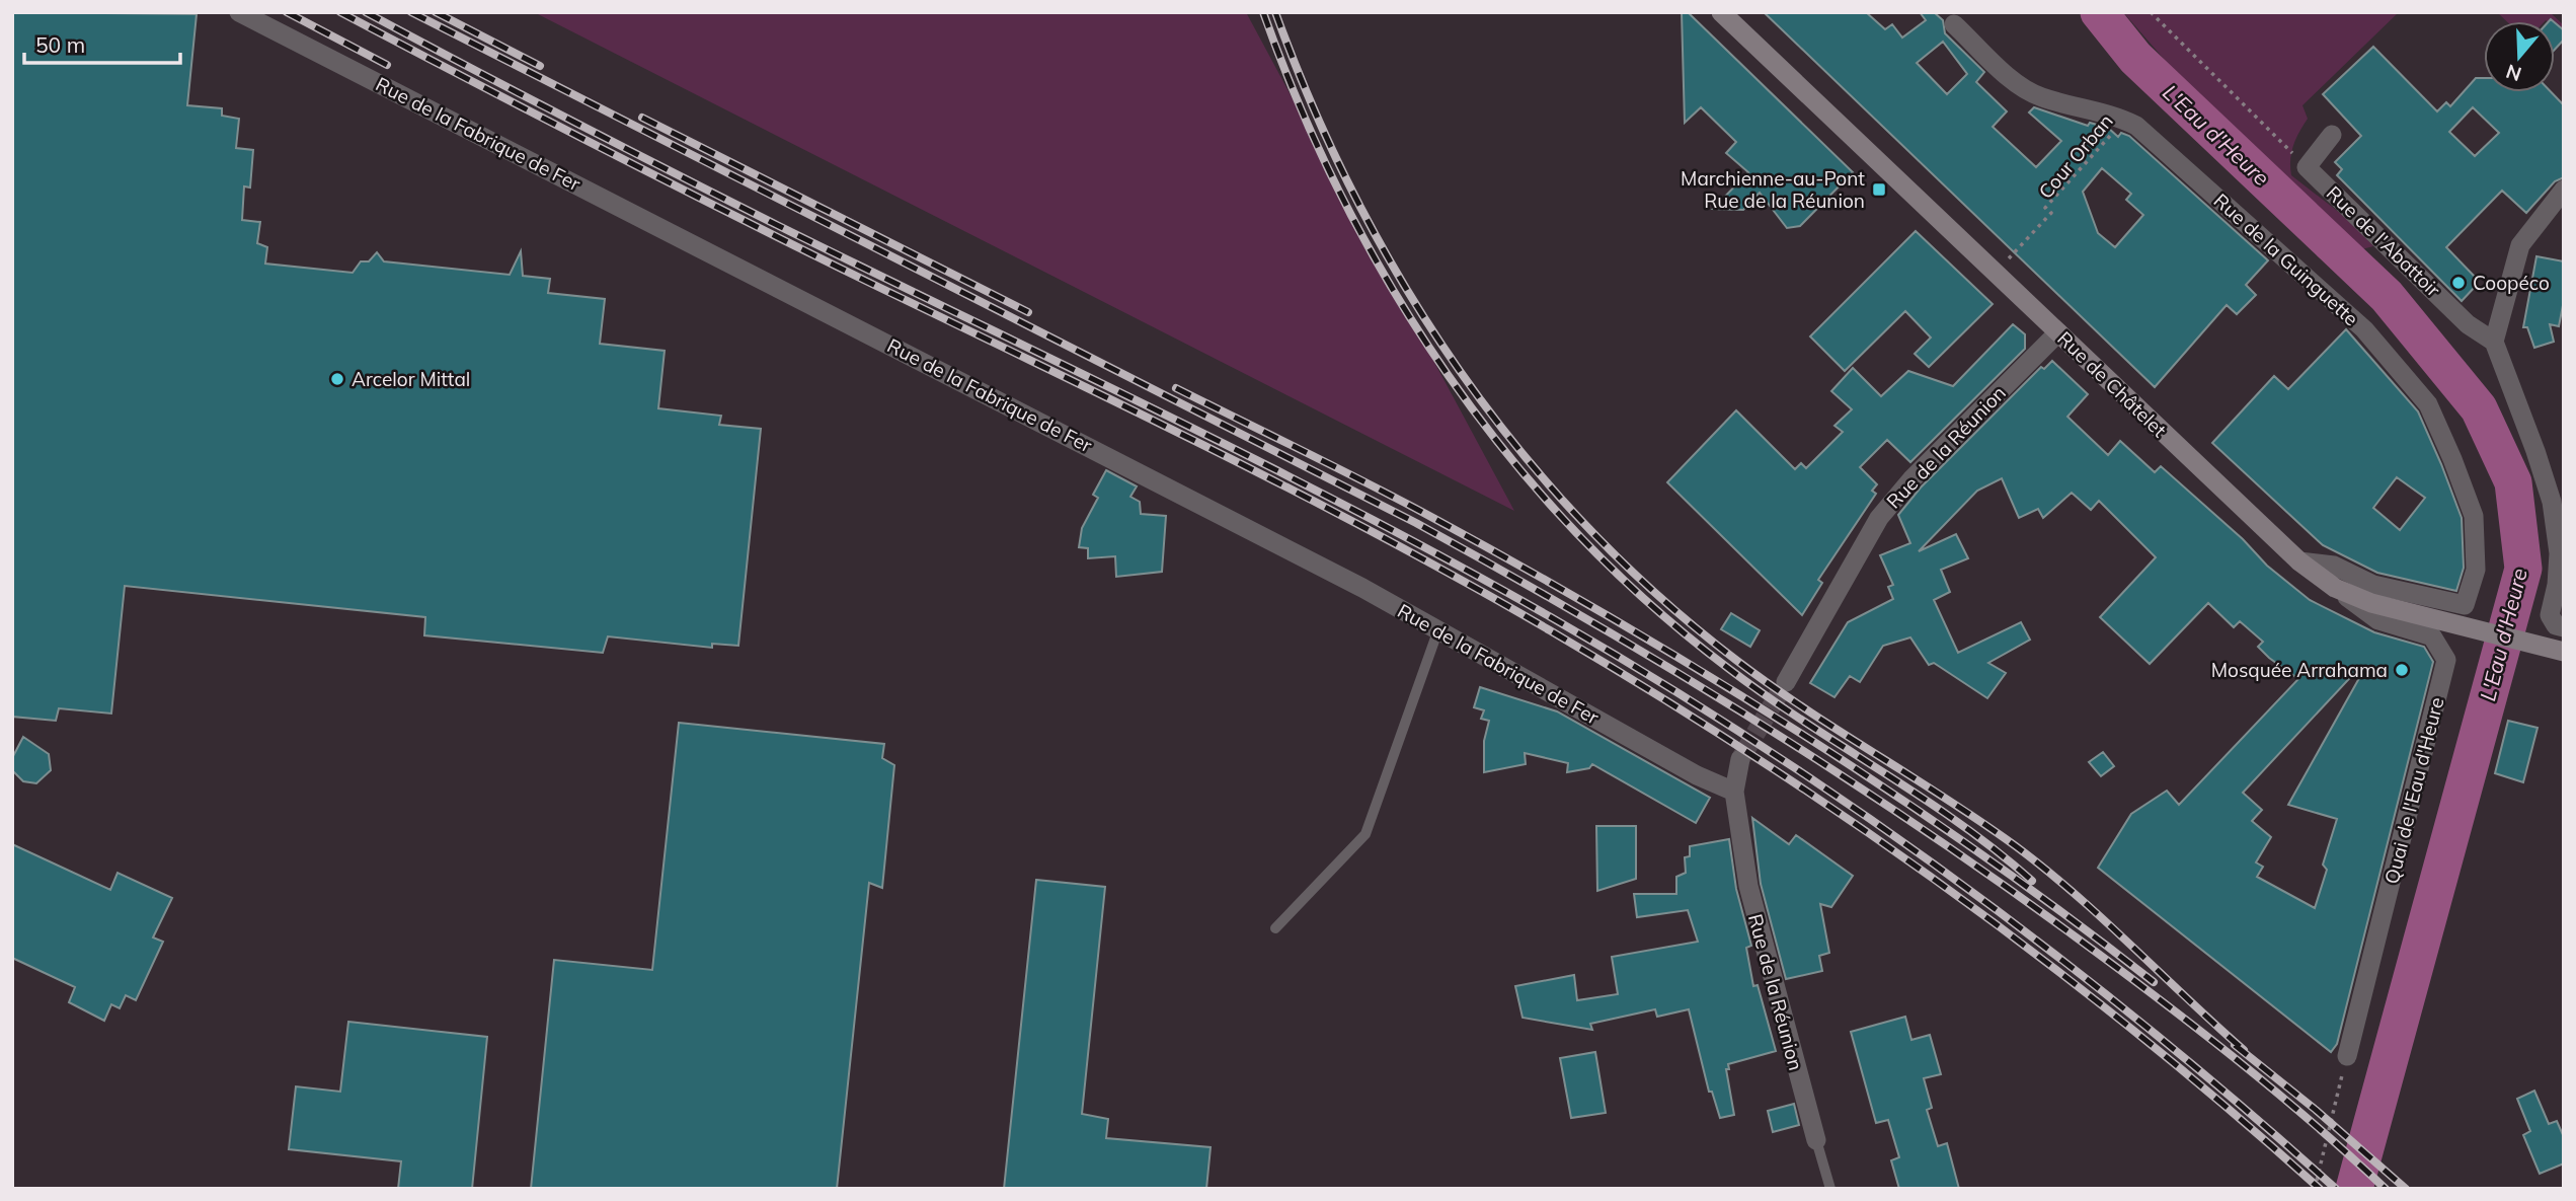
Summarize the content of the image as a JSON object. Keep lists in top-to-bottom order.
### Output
{
  "streets": {
    "main road": ["Rue de Châtelet"],
    "street": [
      "Rue de la Fabrique de Fer",
      "Rue de l'Abattoir",
      "Rue de la Guinguette",
      "Rue de la Réunion",
      "Quai de l'Eau d'Heure"
    ],
    "path": ["Cour Orban"]
  },
  "crossings": [
    ["Rue de la Fabrique de Fer", "Rue de la Réunion"],
    ["Cour Orban", "Rue de la Guinguette"],
    ["Cour Orban", "Rue de Châtelet"],
    ["Rue de la Guinguette", "Rue de Châtelet"],
    ["Rue de Châtelet", "Rue de la Réunion"],
    ["Rue de Châtelet", "Quai de l'Eau d'Heure"]
  ],
  "water": ["L'Eau d'Heure"],
  "places": {
    "transit": ["Marchienne-au-Pont Rue de la Réunion"],
    "other": ["Coopéco", "Arcelor Mittal", "Mosquée Arrahama"]
  },
  "scale_bar": "50 m",
  "north": "bottom"
}
